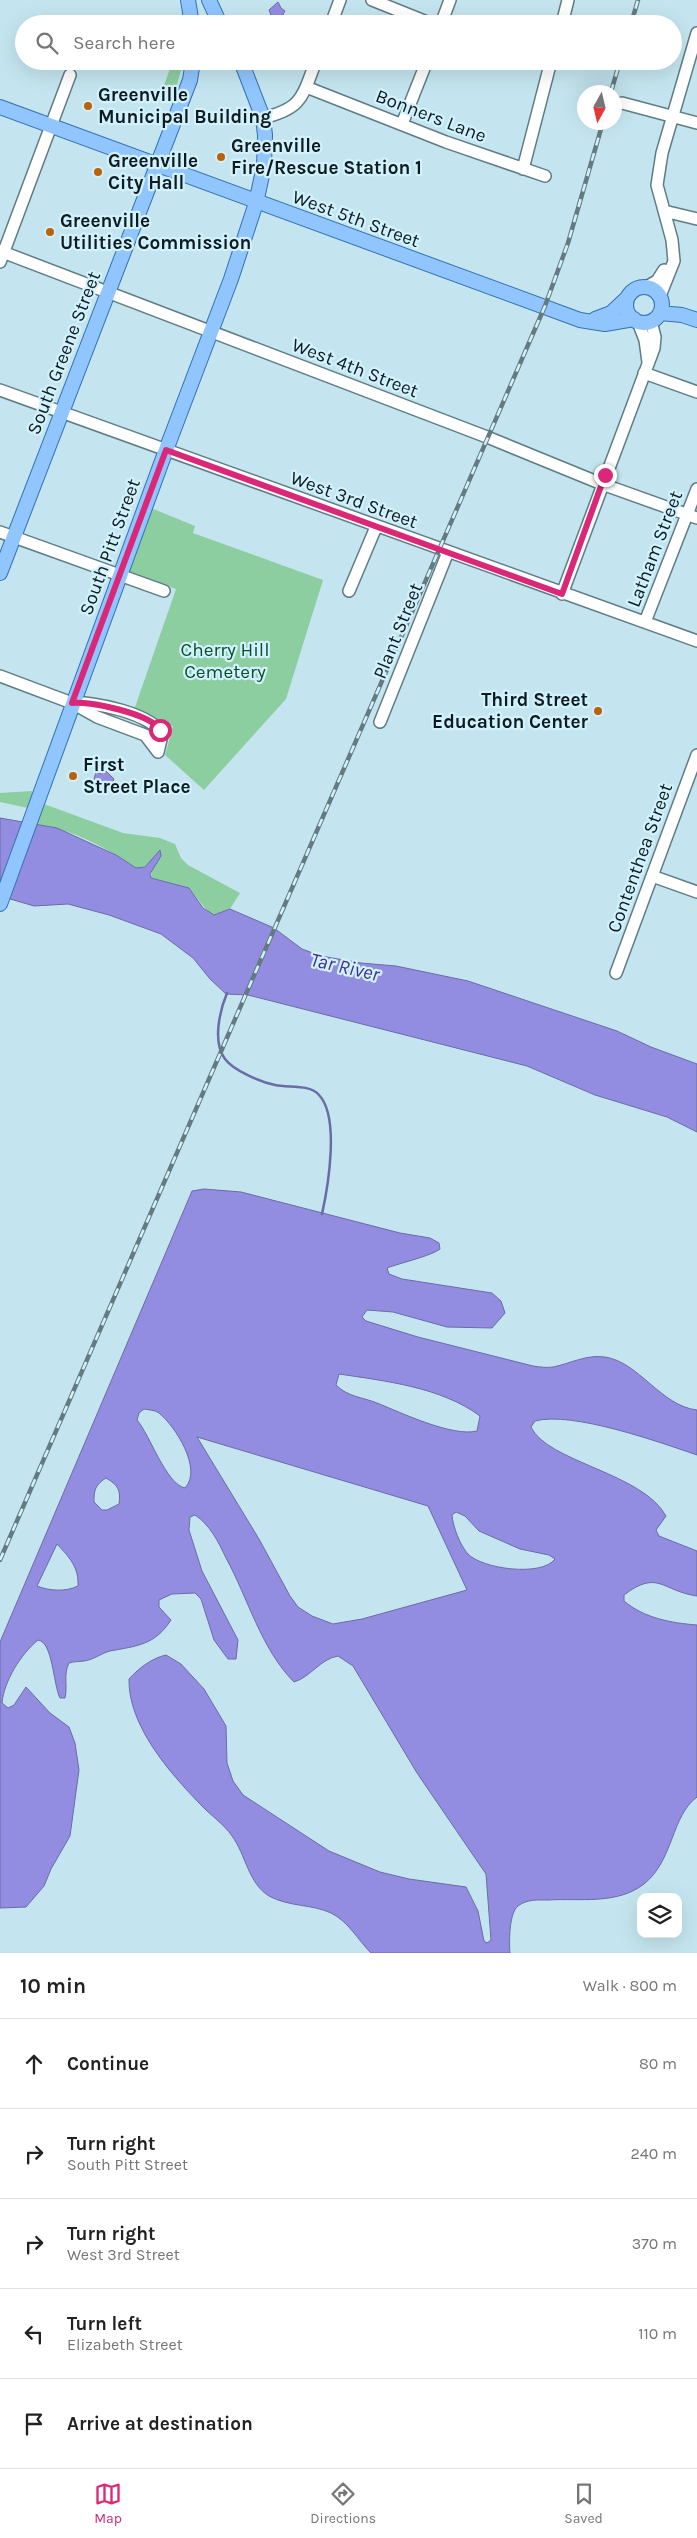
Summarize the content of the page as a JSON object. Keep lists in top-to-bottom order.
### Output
{
  "streets": {
    "main road": ["West 5th Street", "South Greene Street", "South Pitt Street"],
    "street": [
      "Bonners Lane",
      "West 4th Street",
      "West 3rd Street",
      "Latham Street",
      "Plant Street",
      "Contenthea Street"
    ]
  },
  "crossings": [
    ["West 5th Street", "South Greene Street"],
    ["West 5th Street", "South Pitt Street"],
    ["South Greene Street", "West 4th Street"],
    ["South Greene Street", "West 3rd Street"],
    ["West 4th Street", "South Pitt Street"],
    ["West 4th Street", "Latham Street"],
    ["West 3rd Street", "South Pitt Street"],
    ["West 3rd Street", "Latham Street"],
    ["West 3rd Street", "Plant Street"]
  ],
  "water": ["Tar River"],
  "parks": ["Cherry Hill Cemetery"],
  "places": [
    "Greenville Municipal Building",
    "Greenville Fire/Rescue Station 1",
    "Greenville City Hall",
    "Greenville Utilities Commission",
    "Third Street Education Center",
    "First Street Place"
  ],
  "north": "bottom",
  "page": {
    "search": "Search here",
    "heading": ["10 min", "Walk · 800 m"],
    "list": [
      ["Continue", "80 m"],
      ["Turn right", "South Pitt Street", "240 m"],
      ["Turn right", "West 3rd Street", "370 m"],
      ["Turn left", "Elizabeth Street", "110 m"],
      "Arrive at destination"
    ],
    "nav": ["Map", "Directions", "Saved"]
  }
}
